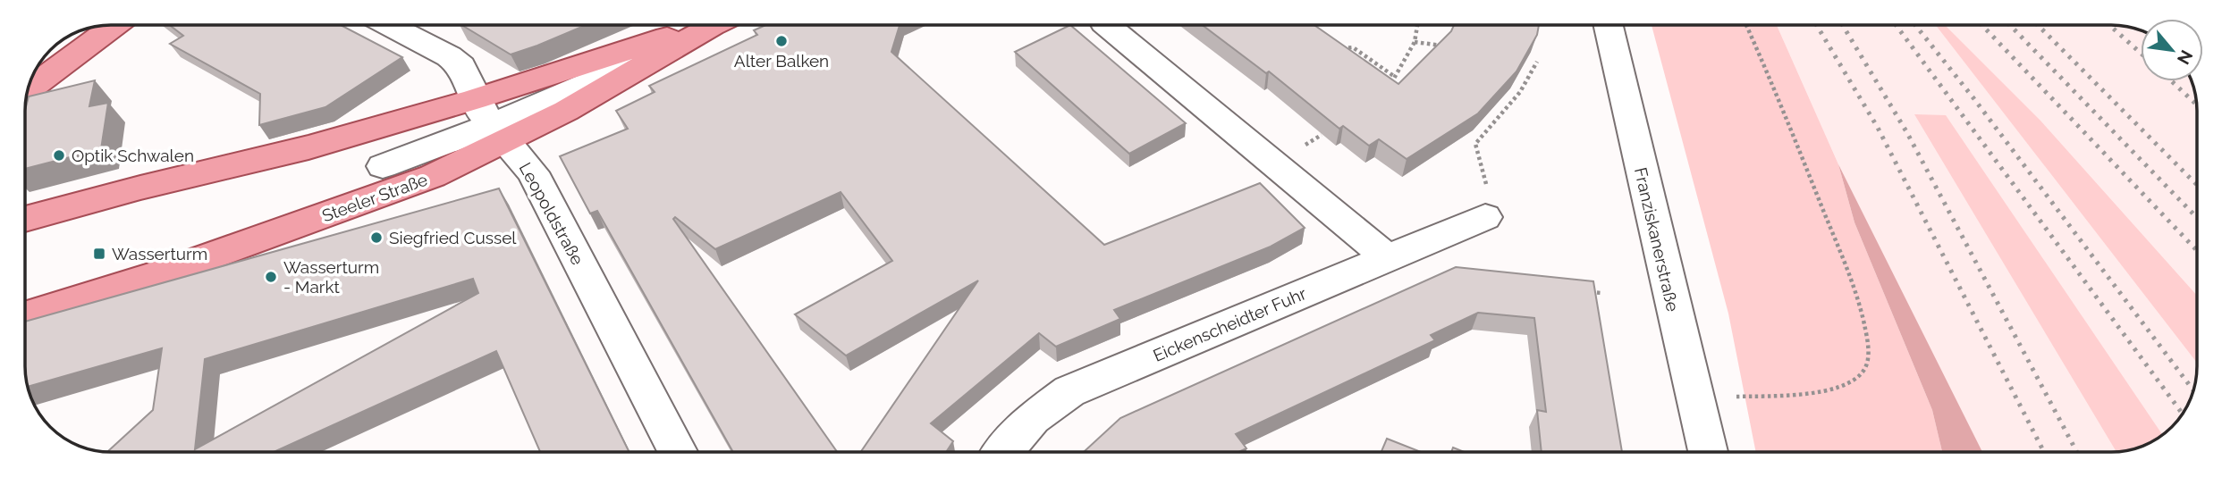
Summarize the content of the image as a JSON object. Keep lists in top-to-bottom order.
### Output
{
  "streets": {
    "main road": ["Steeler Straße"],
    "street": ["Leopoldstraße", "Franziskanerstraße", "Eickenscheidter Fuhr"]
  },
  "crossings": [
    ["Steeler Straße", "Leopoldstraße"]
  ],
  "places": {
    "other": [
      "Alter Balken",
      "Optik Schwalen",
      "Siegfried Cussel",
      "Wasserturm - Markt"
    ],
    "transit": ["Wasserturm"]
  },
  "north": "bottom right"
}
